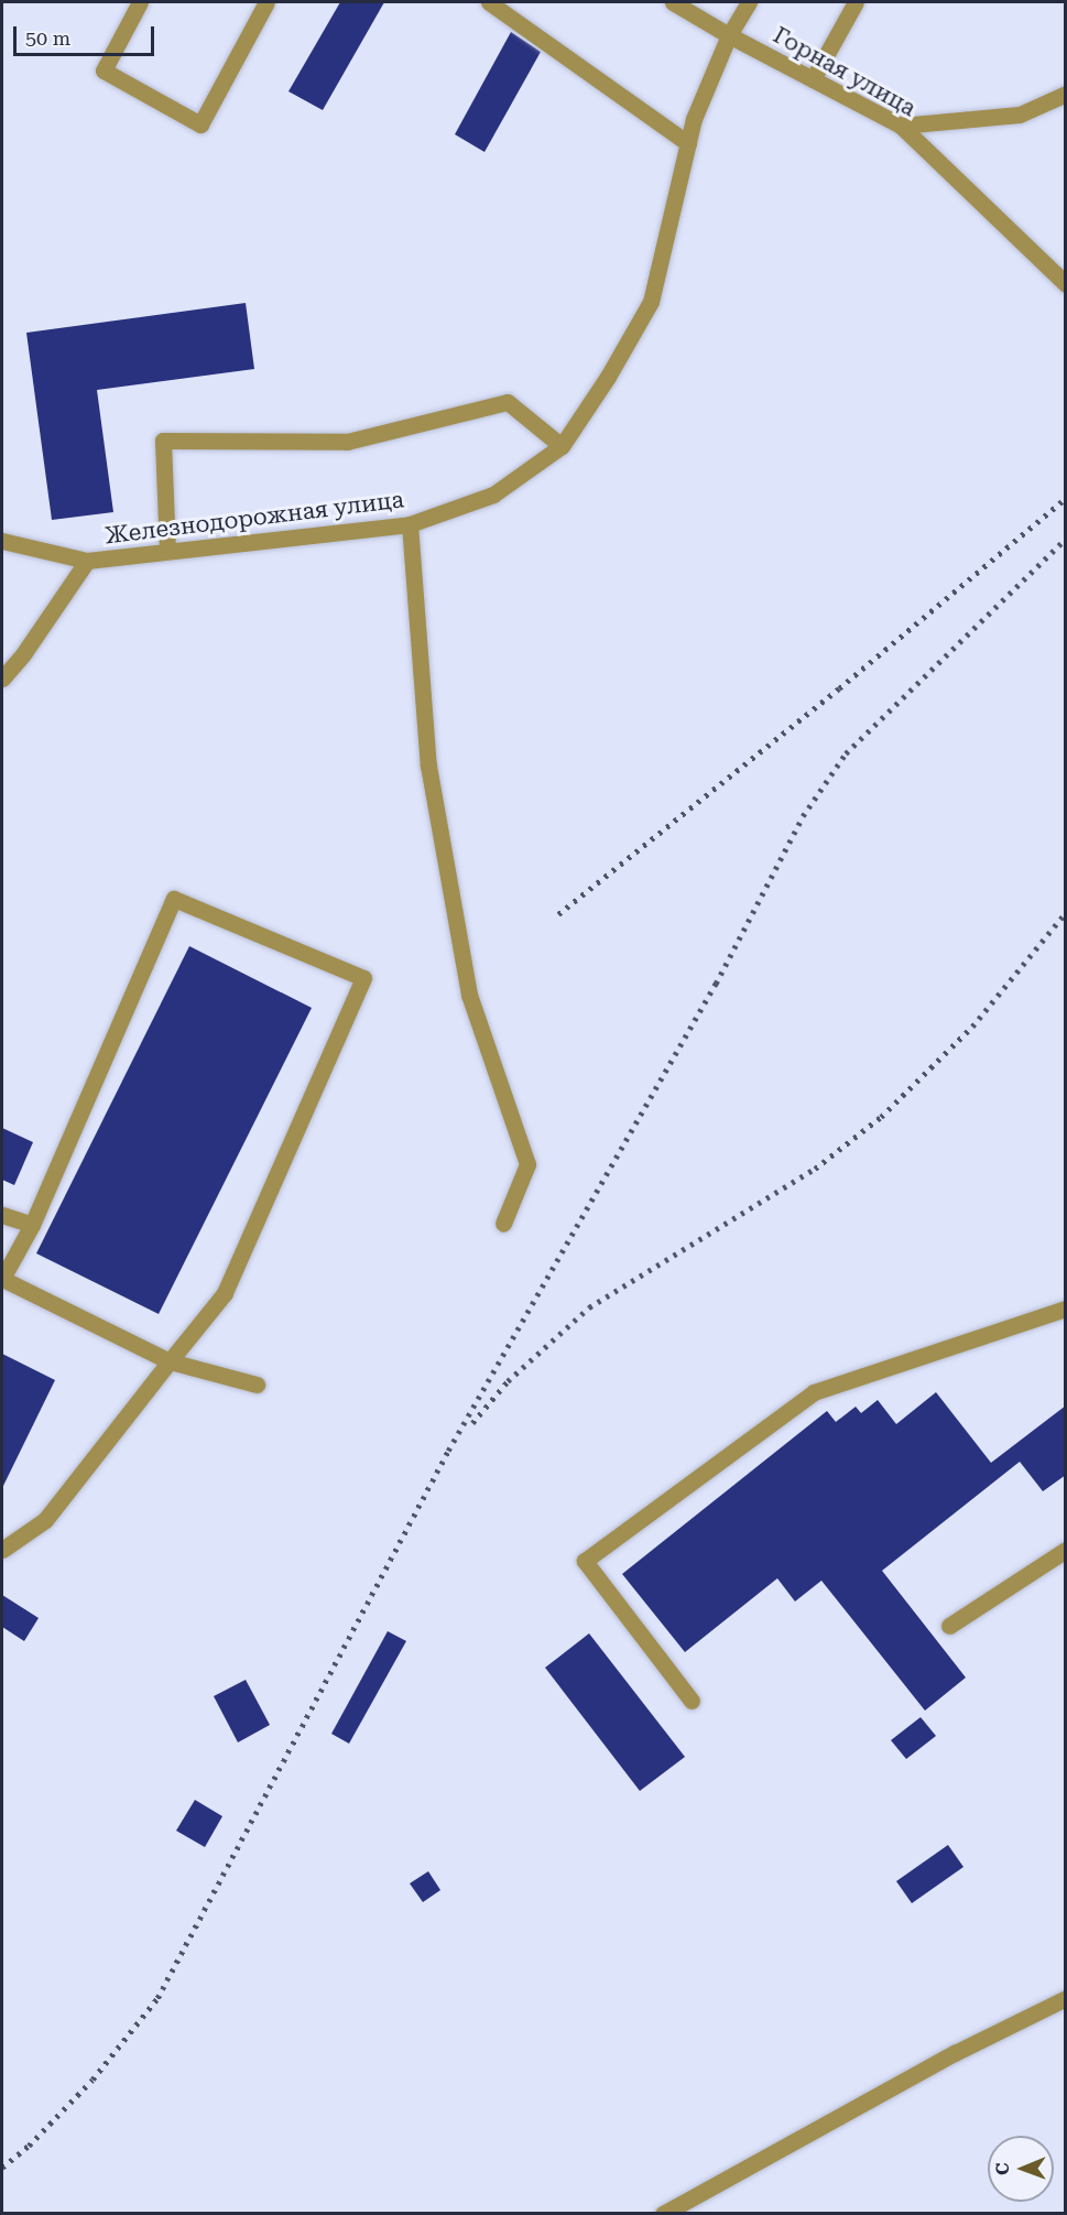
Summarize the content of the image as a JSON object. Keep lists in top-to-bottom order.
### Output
{
  "streets": {
    "street": ["Горная улица", "Железнодорожная улица"]
  },
  "crossings": [
    ["Горная улица", "Железнодорожная улица"]
  ],
  "scale_bar": "50 m",
  "north": "left"
}
